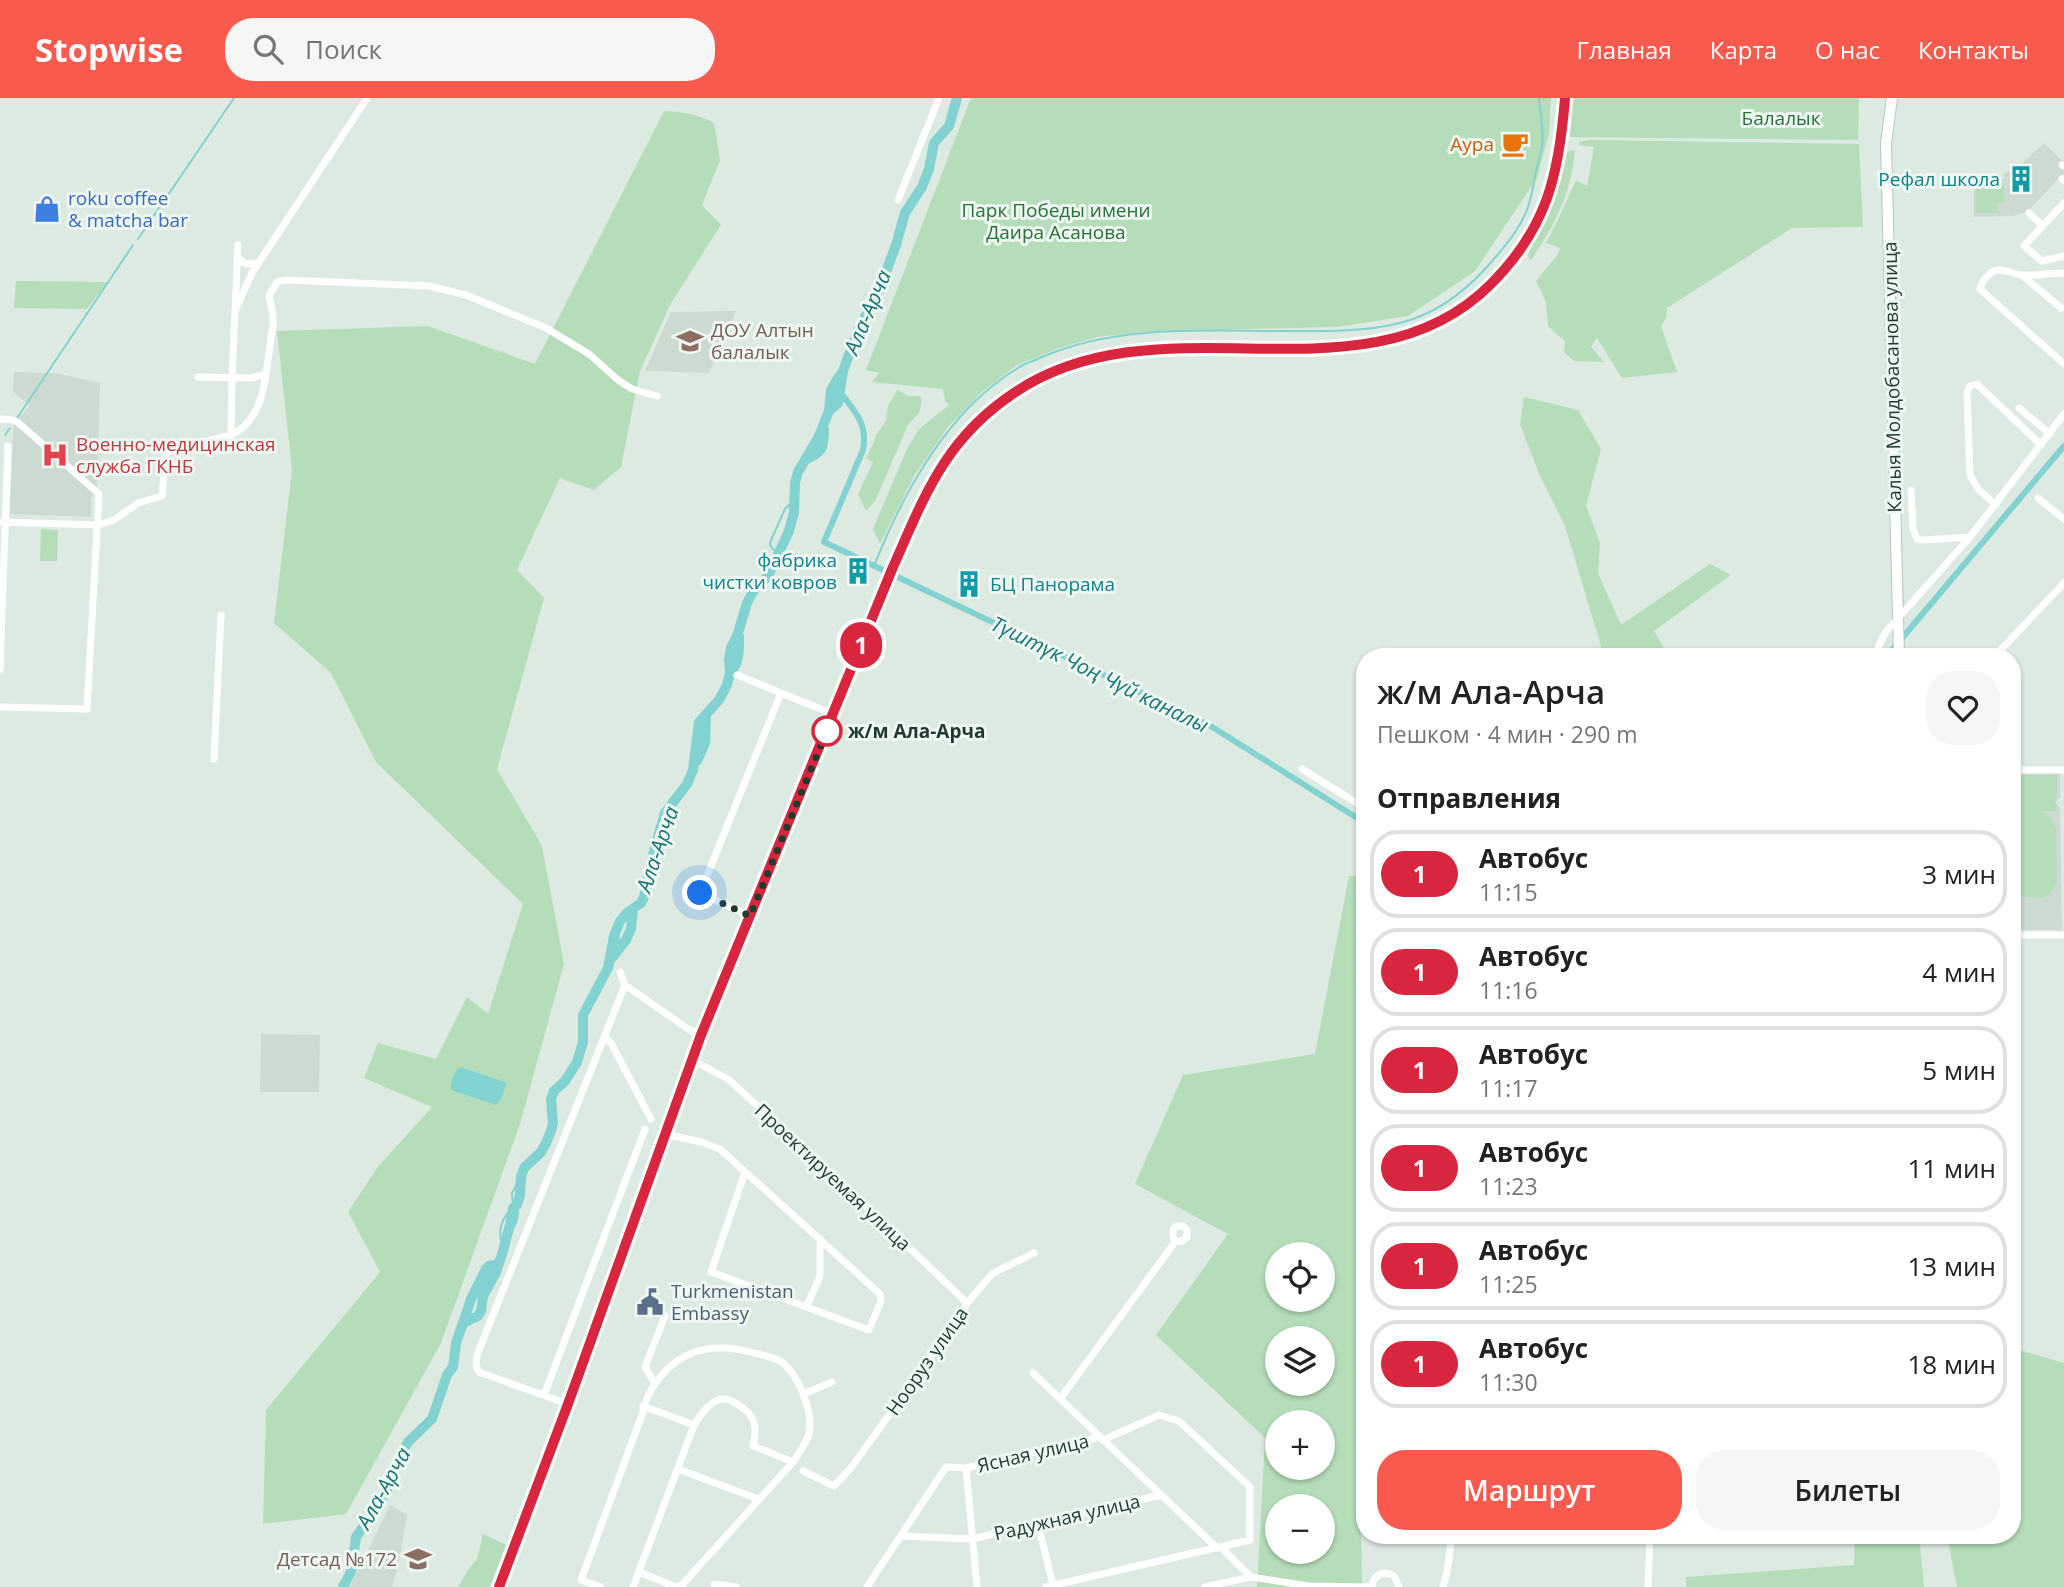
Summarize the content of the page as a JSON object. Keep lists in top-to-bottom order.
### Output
{
  "streets": {
    "main road": ["Калыя Молдобасанова улица"],
    "street": [
      "Проектируемая улица",
      "Нооруз улица",
      "Ясная улица",
      "Радужная улица"
    ]
  },
  "crossings": [
    ["Проектируемая улица", "Нооруз улица"],
    ["Ясная улица", "Радужная улица"]
  ],
  "water": ["Ала-Арча", "Түштүк Чоң Чүй каналы"],
  "parks": ["Балалык", "Парк Победы имени Даира Асанова"],
  "places": {
    "cafe": ["Аура"],
    "building": ["Рефал школа", "фабрика чистки ковров", "БЦ Панорама"],
    "shop": ["roku coffee & matcha bar"],
    "school or university": ["ДОУ Алтын балалык", "Детсад №172"],
    "hospital": ["Военно-медицинская служба ГКНБ"],
    "other": ["ж/м Ала-Арча"],
    "public building": ["Turkmenistan Embassy"]
  },
  "lines": ["bus line 1"],
  "page": {
    "header": "Stopwise",
    "search": "Поиск",
    "nav": [
      "Главная",
      "Карта",
      "О нас",
      "Контакты"
    ],
    "on_map": "1",
    "heading": [
      ["ж/м Ала-Арча", "Пешком · 4 мин · 290 m"],
      "Отправления"
    ],
    "list": [
      {
        "mark": "1",
        "name": "Автобус",
        "note": "11:15",
        "value": "3 мин"
      },
      {
        "mark": "1",
        "name": "Автобус",
        "note": "11:16",
        "value": "4 мин"
      },
      {
        "mark": "1",
        "name": "Автобус",
        "note": "11:17",
        "value": "5 мин"
      },
      {
        "mark": "1",
        "name": "Автобус",
        "note": "11:23",
        "value": "11 мин"
      },
      {
        "mark": "1",
        "name": "Автобус",
        "note": "11:25",
        "value": "13 мин"
      },
      {
        "mark": "1",
        "name": "Автобус",
        "note": "11:30",
        "value": "18 мин"
      }
    ],
    "map_buttons": ["+", "−"],
    "buttons": ["Маршрут", "Билеты"]
  }
}
